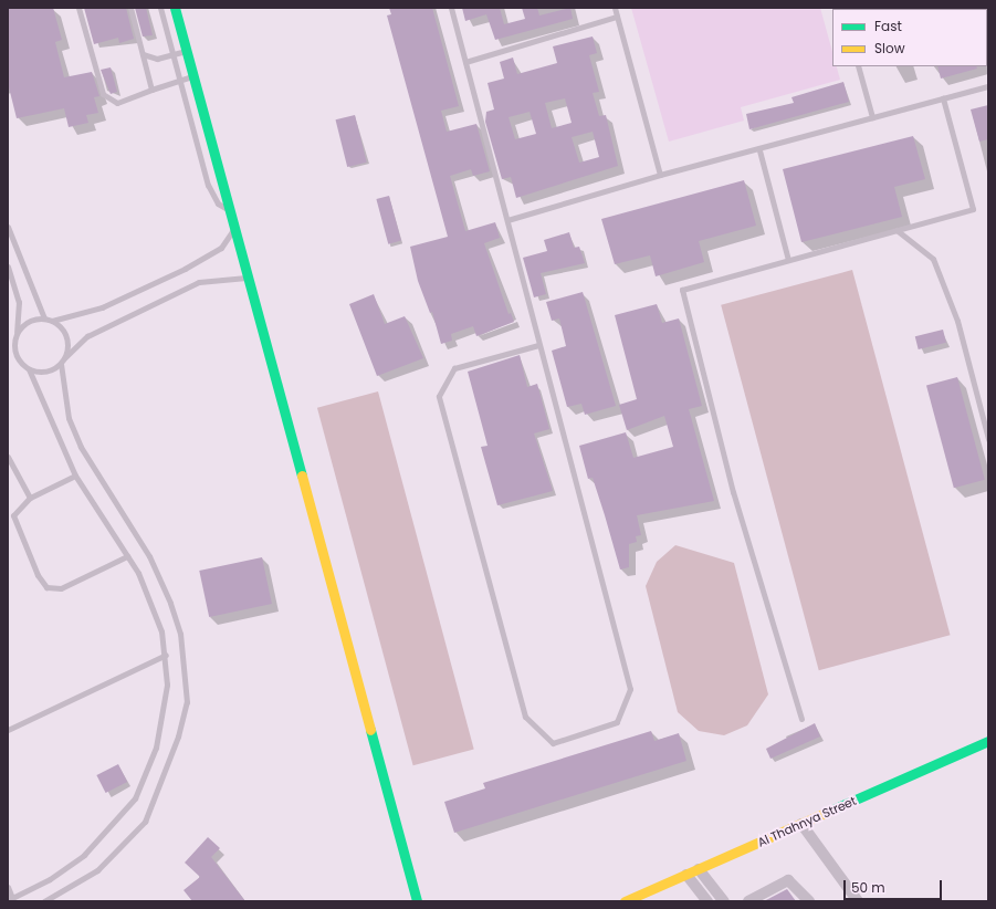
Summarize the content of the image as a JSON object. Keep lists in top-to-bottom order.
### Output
{
  "streets": {
    "street": ["Al Thahnya Street"]
  },
  "legend": ["Fast", "Slow"],
  "scale_bar": "50 m"
}
